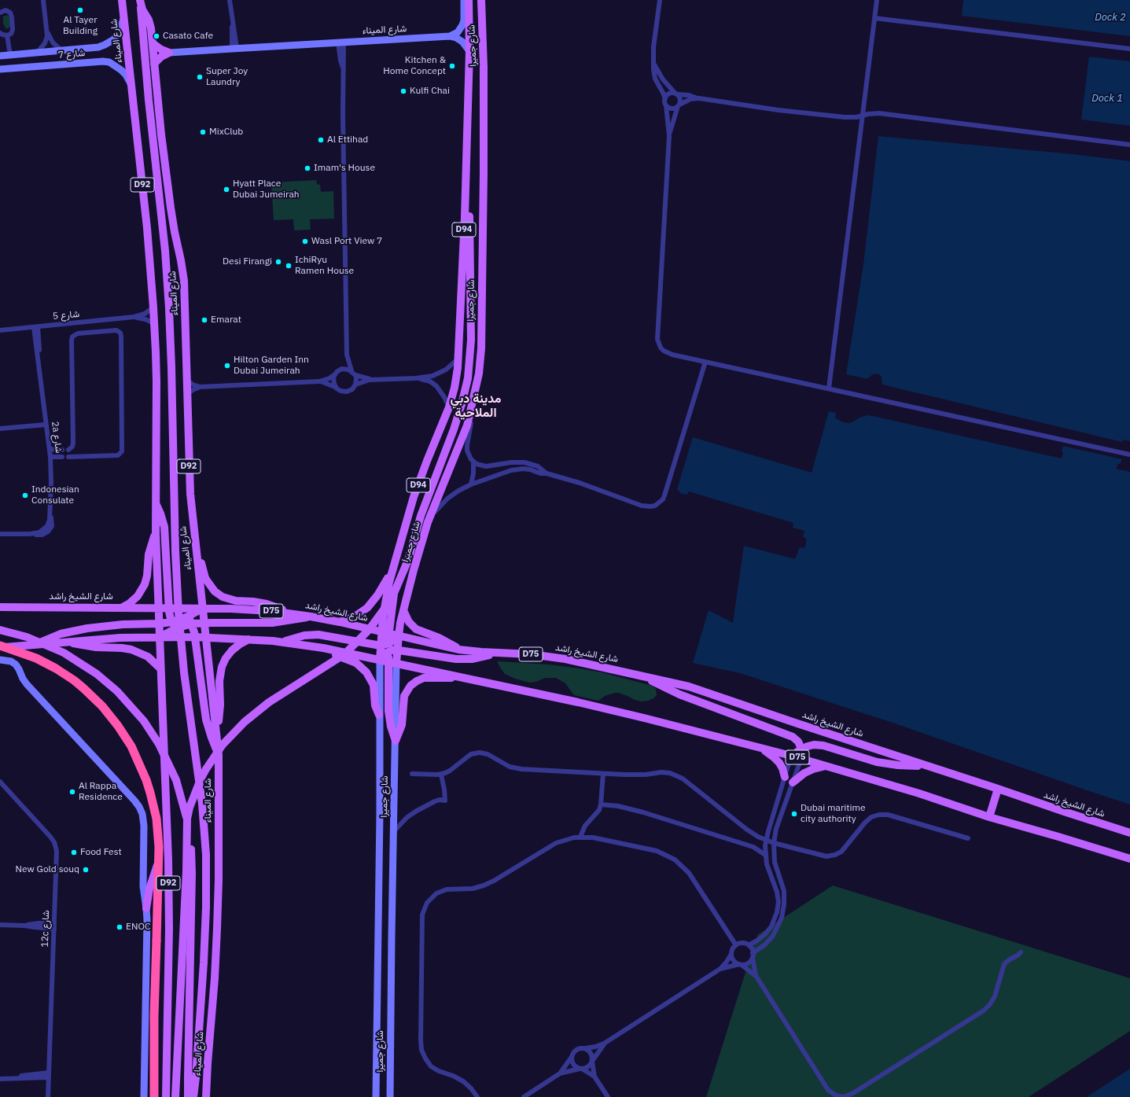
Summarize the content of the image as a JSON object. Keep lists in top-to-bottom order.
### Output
{
  "streets": {
    "main road": [
      "شارع الميناء",
      "شارع جميرا",
      "D92",
      "D94",
      "شارع الشيخ راشد",
      "D75"
    ],
    "street": [
      "شارع 7",
      "شارع 5",
      "2a شارع",
      "12c شارع"
    ]
  },
  "crossings": [
    ["شارع الميناء", "شارع 7"],
    ["شارع الميناء", "شارع 5"],
    ["شارع الميناء", "شارع الشيخ راشد"],
    ["شارع الميناء", "D75"],
    ["شارع جميرا", "شارع الشيخ راشد"],
    ["شارع جميرا", "D75"],
    ["شارع 5", "2a شارع"]
  ],
  "districts": ["مدينة دبي الملاحية"],
  "water": ["Dock 2", "Dock 1"],
  "places": [
    "Al Tayer Building",
    "Casato Cafe",
    "Kitchen & Home Concept",
    "Super Joy Laundry",
    "Kulfi Chai",
    "MixClub",
    "Al Ettihad",
    "Imam's House",
    "Hyatt Place Dubai Jumeirah",
    "Wasl Port View 7",
    "Desi Firangi",
    "IchiRyu Ramen House",
    "Emarat",
    "Hilton Garden Inn Dubai Jumeirah",
    "Indonesian Consulate",
    "Al Rappa Residence",
    "Dubai maritime city authority",
    "Food Fest",
    "New Gold souq",
    "ENOC"
  ]
}
